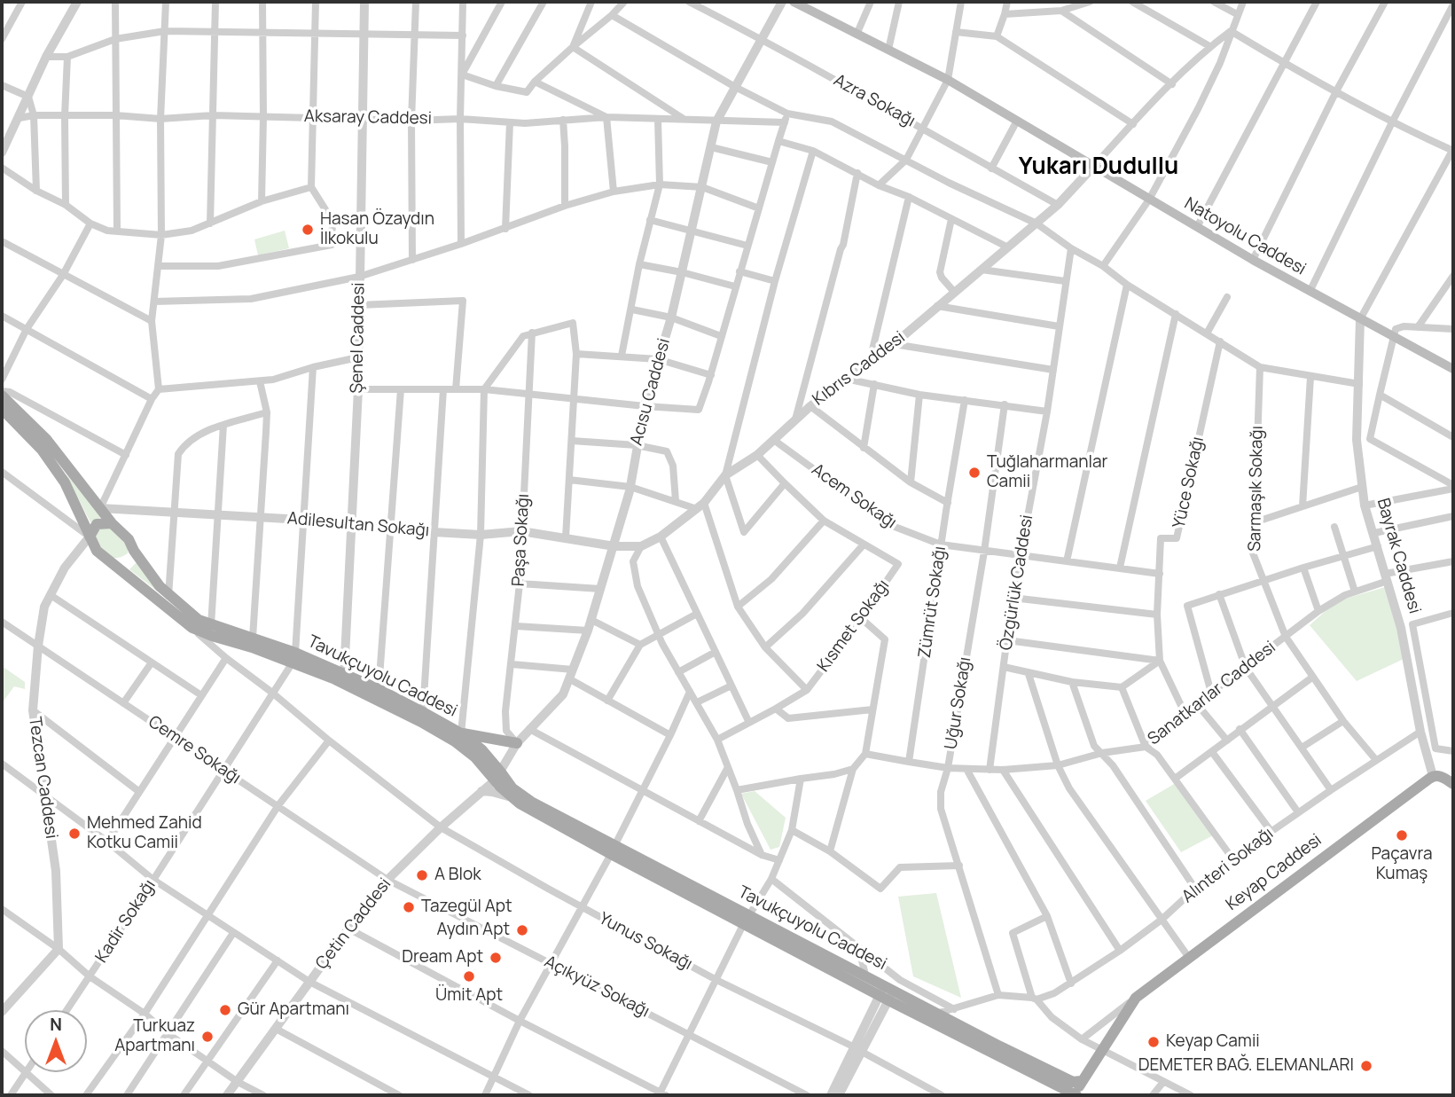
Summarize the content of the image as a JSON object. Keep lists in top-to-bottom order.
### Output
{
  "streets": {
    "main road": ["Natoyolu Caddesi", "Tavukçuyolu Caddesi", "Keyap Caddesi"],
    "street": [
      "Azra Sokağı",
      "Aksaray Caddesi",
      "Şenel Caddesi",
      "Kıbrıs Caddesi",
      "Acısu Caddesi",
      "Yüce Sokağı",
      "Sarmaşık Sokağı",
      "Acem Sokağı",
      "Adilesultan Sokağı",
      "Paşa Sokağı",
      "Bayrak Caddesi",
      "Özgürlük Caddesi",
      "Zümrüt Sokağı",
      "Kısmet Sokağı",
      "Sanatkarlar Caddesi",
      "Uğur Sokağı",
      "Cemre Sokağı",
      "Tezcan Caddesi",
      "Alınteri Sokağı",
      "Kadir Sokağı",
      "Çetin Caddesi",
      "Yunus Sokağı",
      "Açıkyüz Sokağı"
    ]
  },
  "crossings": [
    ["Azra Sokağı", "Kıbrıs Caddesi"],
    ["Azra Sokağı", "Acısu Caddesi"],
    ["Aksaray Caddesi", "Şenel Caddesi"],
    ["Aksaray Caddesi", "Acısu Caddesi"],
    ["Natoyolu Caddesi", "Kıbrıs Caddesi"],
    ["Natoyolu Caddesi", "Bayrak Caddesi"],
    ["Şenel Caddesi", "Adilesultan Sokağı"],
    ["Şenel Caddesi", "Tavukçuyolu Caddesi"],
    ["Kıbrıs Caddesi", "Acısu Caddesi"],
    ["Kıbrıs Caddesi", "Acem Sokağı"],
    ["Kıbrıs Caddesi", "Adilesultan Sokağı"],
    ["Kıbrıs Caddesi", "Kısmet Sokağı"],
    ["Acısu Caddesi", "Adilesultan Sokağı"],
    ["Acısu Caddesi", "Paşa Sokağı"],
    ["Acısu Caddesi", "Tavukçuyolu Caddesi"],
    ["Acısu Caddesi", "Çetin Caddesi"],
    ["Yüce Sokağı", "Acem Sokağı"],
    ["Yüce Sokağı", "Sanatkarlar Caddesi"],
    ["Sarmaşık Sokağı", "Sanatkarlar Caddesi"],
    ["Sarmaşık Sokağı", "Alınteri Sokağı"],
    ["Acem Sokağı", "Özgürlük Caddesi"],
    ["Acem Sokağı", "Zümrüt Sokağı"],
    ["Acem Sokağı", "Uğur Sokağı"],
    ["Adilesultan Sokağı", "Paşa Sokağı"],
    ["Adilesultan Sokağı", "Tavukçuyolu Caddesi"],
    ["Bayrak Caddesi", "Sanatkarlar Caddesi"],
    ["Bayrak Caddesi", "Alınteri Sokağı"],
    ["Bayrak Caddesi", "Keyap Caddesi"],
    ["Özgürlük Caddesi", "Sanatkarlar Caddesi"],
    ["Zümrüt Sokağı", "Sanatkarlar Caddesi"],
    ["Tavukçuyolu Caddesi", "Tezcan Caddesi"],
    ["Tavukçuyolu Caddesi", "Keyap Caddesi"],
    ["Tavukçuyolu Caddesi", "Kadir Sokağı"],
    ["Tavukçuyolu Caddesi", "Çetin Caddesi"],
    ["Sanatkarlar Caddesi", "Uğur Sokağı"],
    ["Cemre Sokağı", "Tezcan Caddesi"],
    ["Cemre Sokağı", "Kadir Sokağı"],
    ["Cemre Sokağı", "Çetin Caddesi"],
    ["Cemre Sokağı", "Açıkyüz Sokağı"],
    ["Kadir Sokağı", "Yunus Sokağı"],
    ["Çetin Caddesi", "Yunus Sokağı"],
    ["Çetin Caddesi", "Açıkyüz Sokağı"]
  ],
  "districts": ["Yukarı Dudullu"],
  "places": [
    "Hasan Özaydın İlkokulu",
    "Tuğlaharmanlar Camii",
    "Mehmed Zahid Kotku Camii",
    "Paçavra Kumaş",
    "A Blok",
    "Tazegül Apt",
    "Aydın Apt",
    "Dream Apt",
    "Ümit Apt",
    "Gür Apartmanı",
    "Turkuaz Apartmanı",
    "Keyap Camii",
    "DEMETER BAĞ. ELEMANLARI"
  ],
  "north": "top"
}
